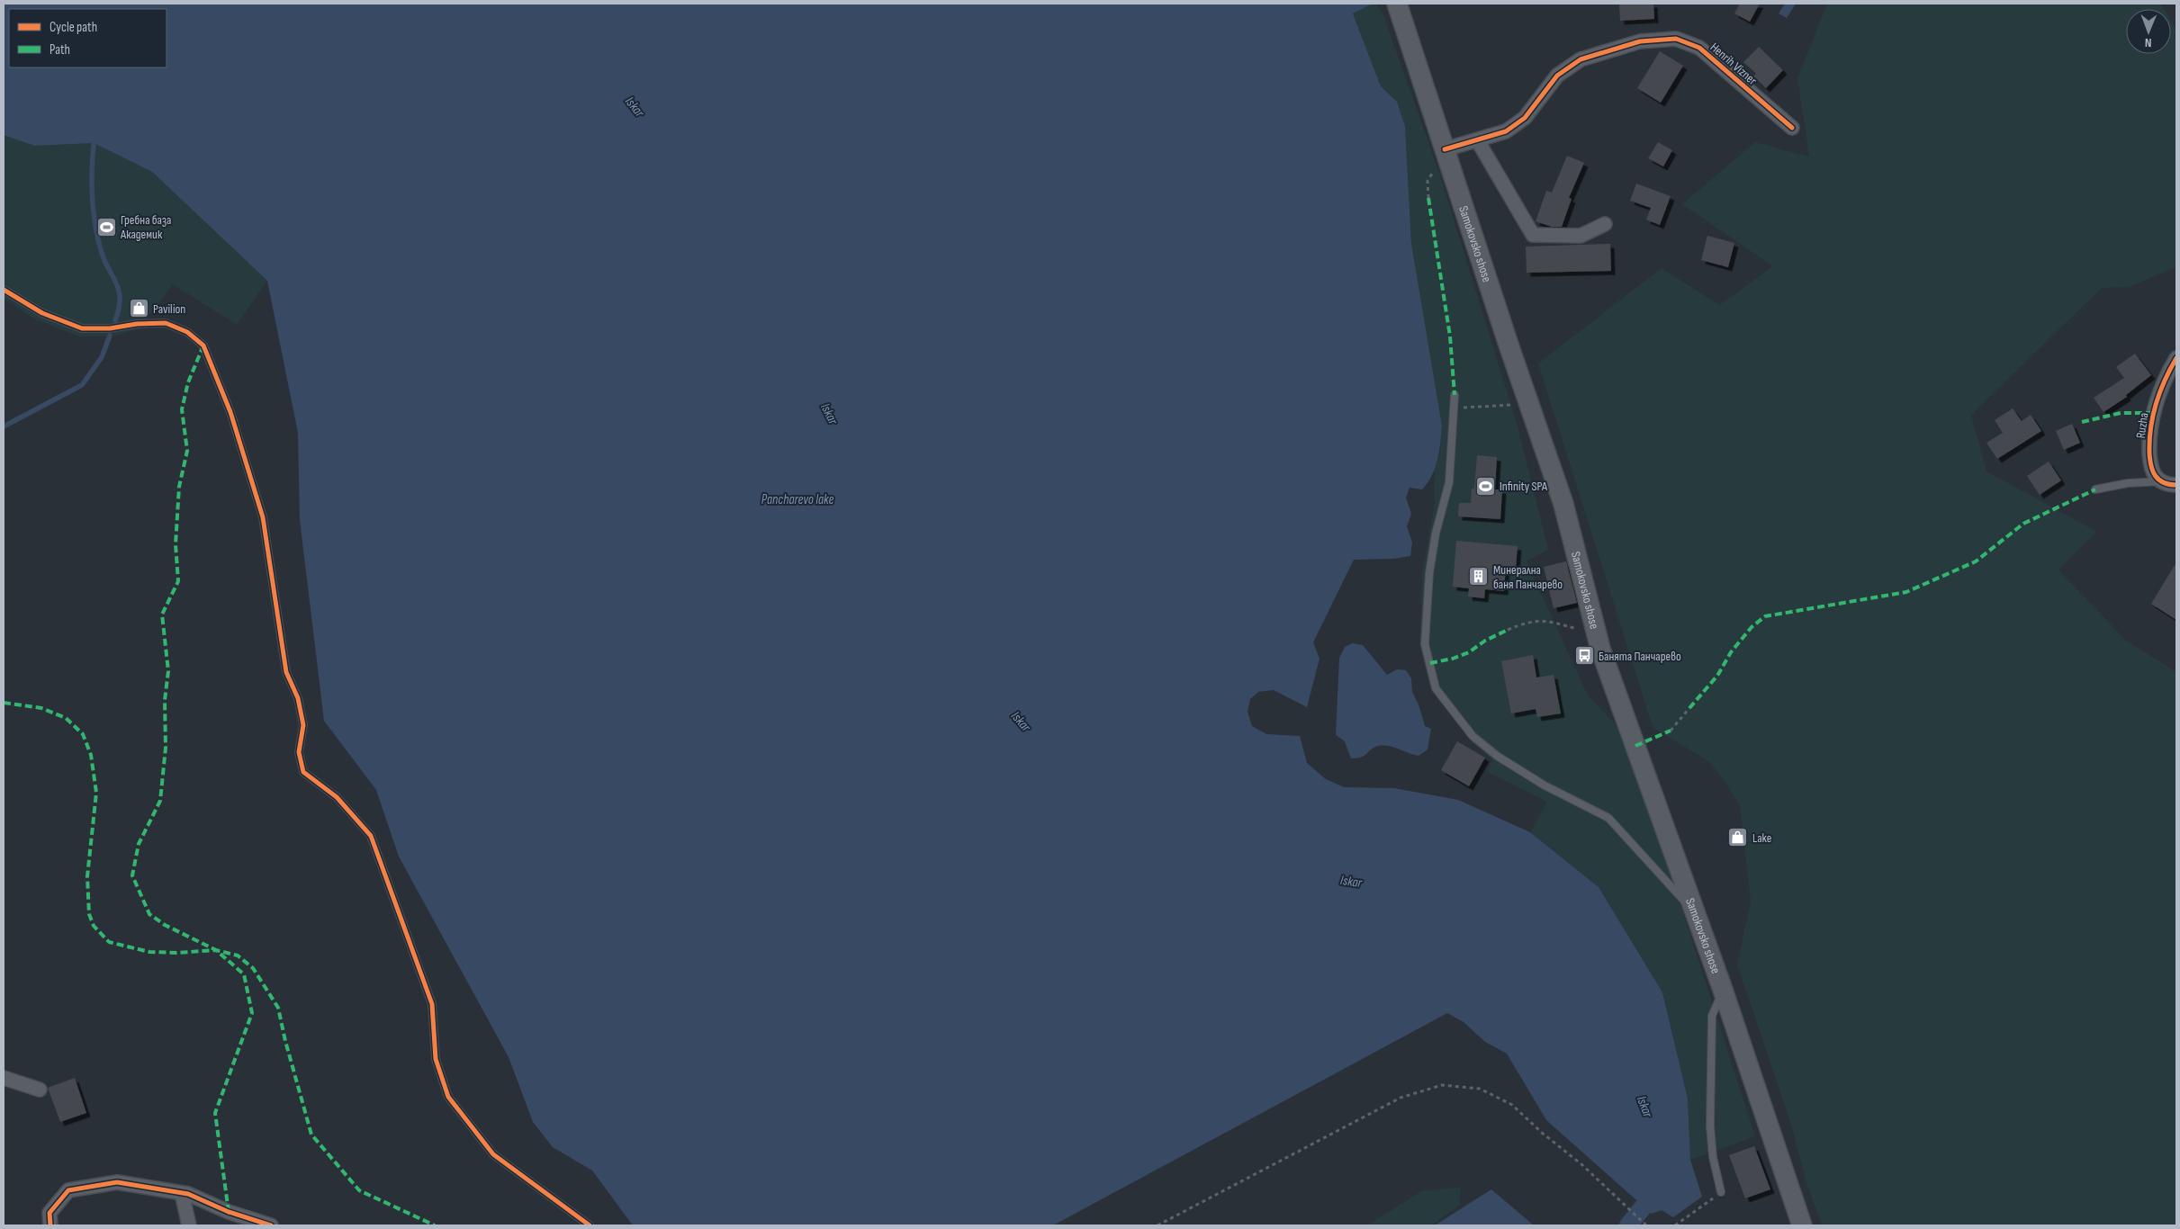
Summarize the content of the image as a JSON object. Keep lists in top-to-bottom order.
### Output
{
  "streets": {
    "main road": ["Samokovsko shose"],
    "street": ["Henrih Vizner", "Ruzha"]
  },
  "crossings": [
    ["Henrih Vizner", "Samokovsko shose"]
  ],
  "water": ["Iskar", "Pancharevo lake"],
  "places": {
    "sports": ["Гребна база Академик", "Infinity SPA"],
    "shop": ["Pavilion", "Lake"],
    "building": ["Минерална баня Панчарево"],
    "bus stop": ["Банята Панчарево"]
  },
  "legend": ["Cycle path", "Path"],
  "north": "bottom"
}
